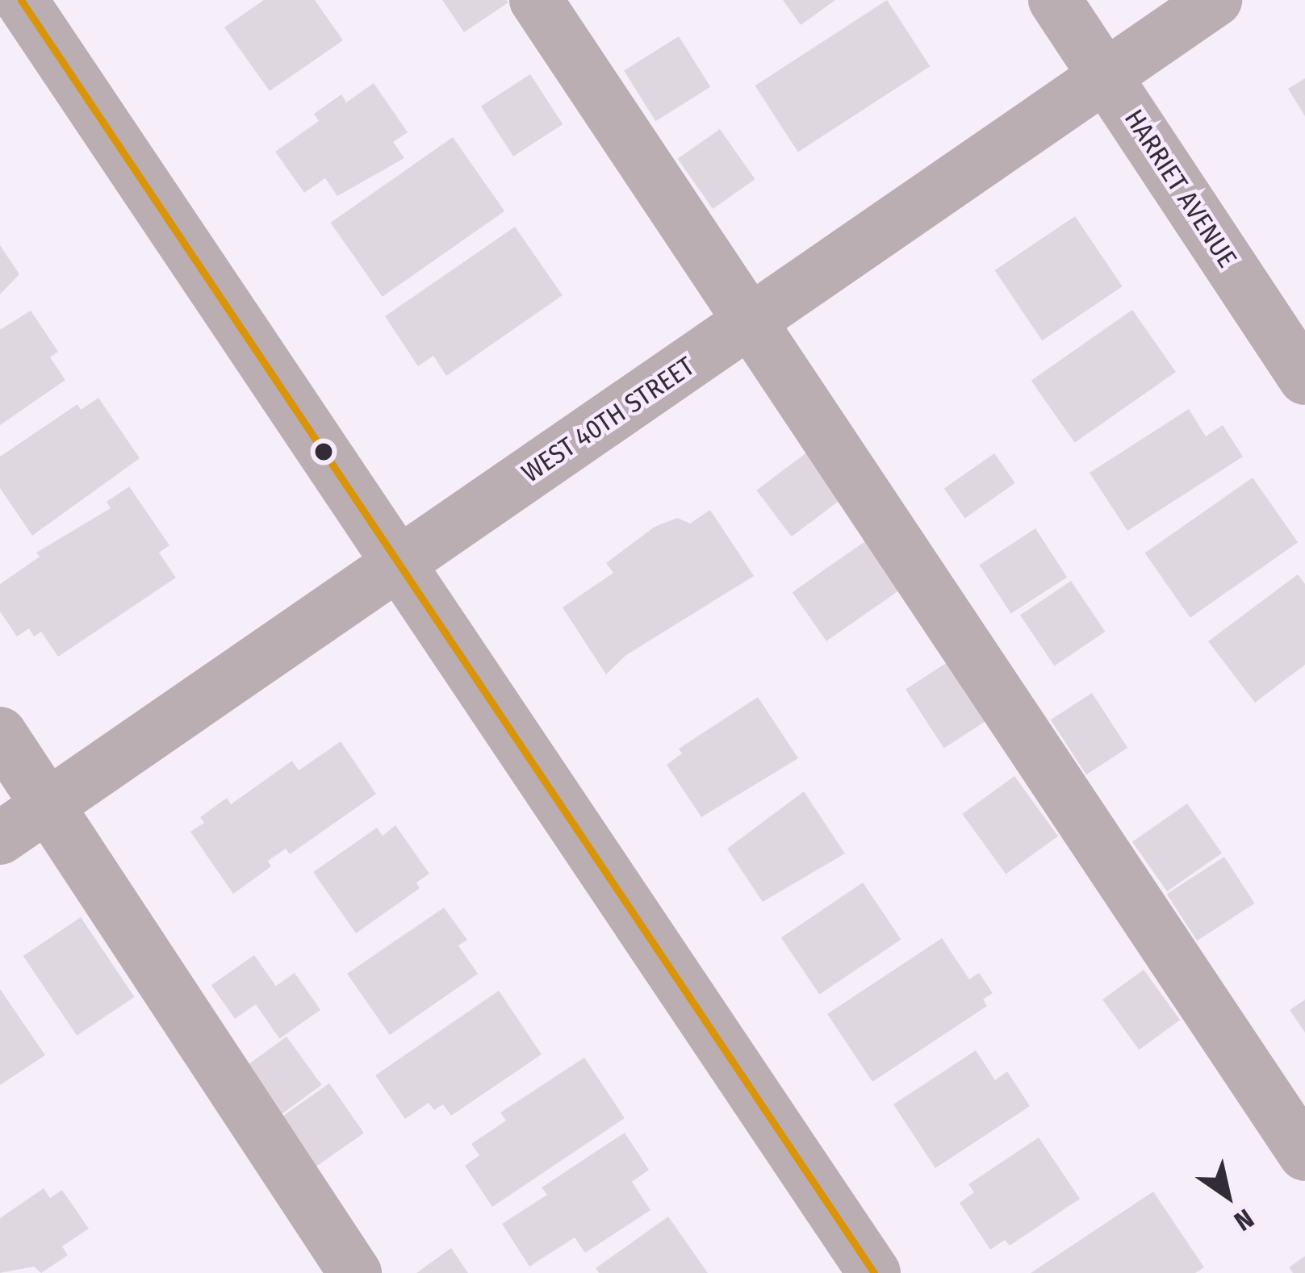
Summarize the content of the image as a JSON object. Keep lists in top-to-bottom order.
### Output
{
  "streets": {
    "street": ["HARRIET AVENUE", "WEST 40TH STREET"]
  },
  "crossings": [
    ["HARRIET AVENUE", "WEST 40TH STREET"]
  ],
  "north": "bottom right"
}
